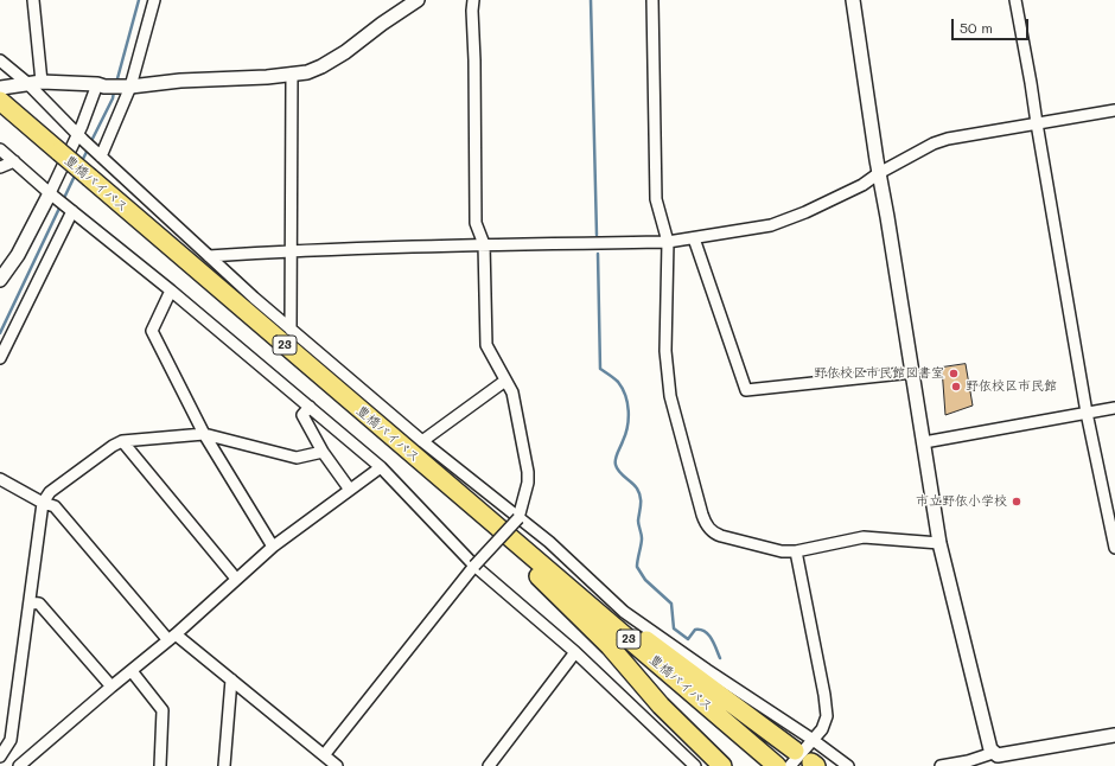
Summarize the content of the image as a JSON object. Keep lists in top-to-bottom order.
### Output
{
  "streets": {
    "highway": ["豊橋バイパス", "23"]
  },
  "crossings": [
    ["豊橋バイパス", "23"]
  ],
  "places": ["野依校区市民館図書室", "野依校区市民館", "市立野依小学校"],
  "scale_bar": "50 m"
}
